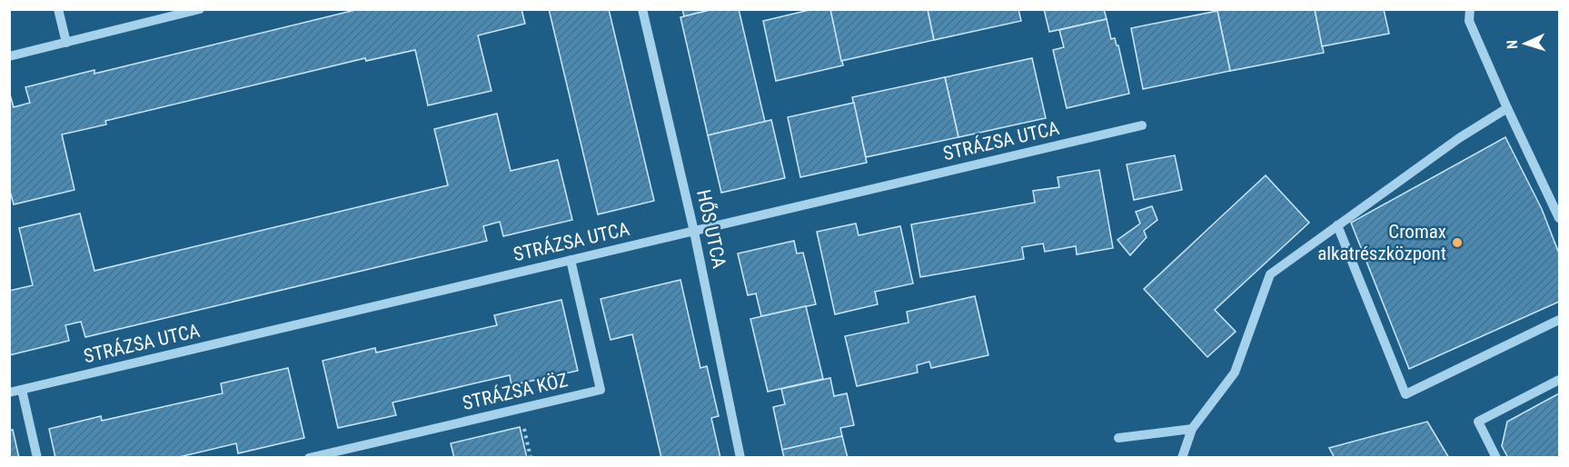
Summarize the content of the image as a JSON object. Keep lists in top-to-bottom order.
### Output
{
  "streets": {
    "street": ["STRÁZSA UTCA", "HŐS UTCA", "STRÁZSA KÖZ"]
  },
  "crossings": [
    ["STRÁZSA UTCA", "HŐS UTCA"],
    ["STRÁZSA UTCA", "STRÁZSA KÖZ"]
  ],
  "places": ["Cromax alkatrészközpont"],
  "north": "left"
}
